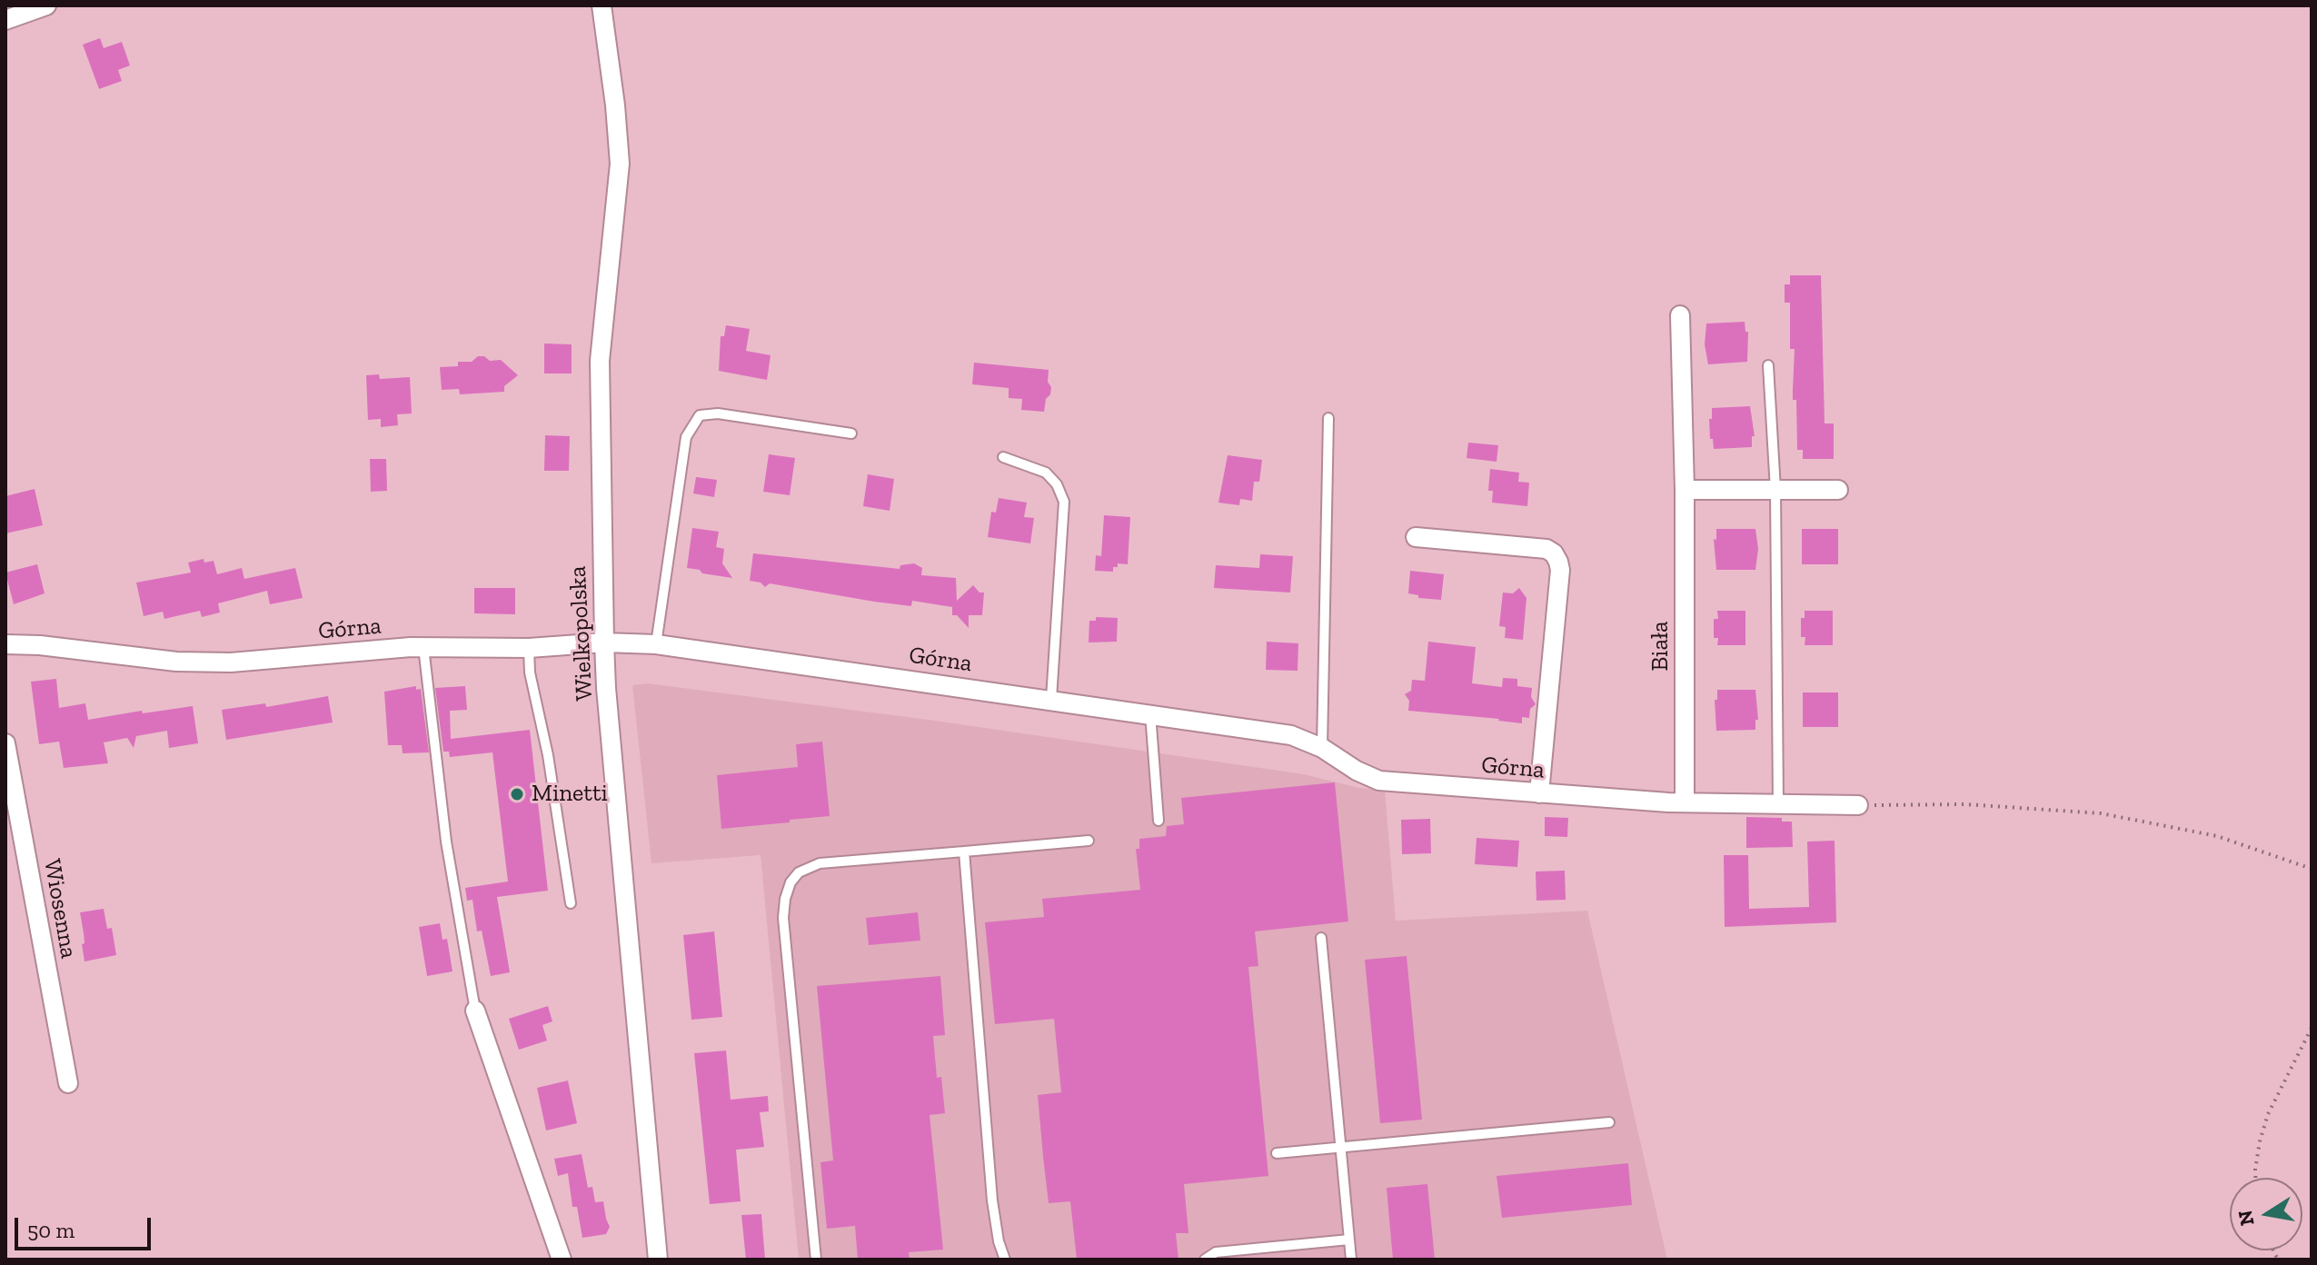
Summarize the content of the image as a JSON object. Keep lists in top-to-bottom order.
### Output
{
  "streets": {
    "street": [
      "Górna",
      "Wielkopolska",
      "Biała",
      "Wiosenna"
    ]
  },
  "crossings": [
    ["Górna", "Wielkopolska"],
    ["Górna", "Biała"]
  ],
  "places": ["Minetti"],
  "scale_bar": "50 m",
  "north": "left"
}
